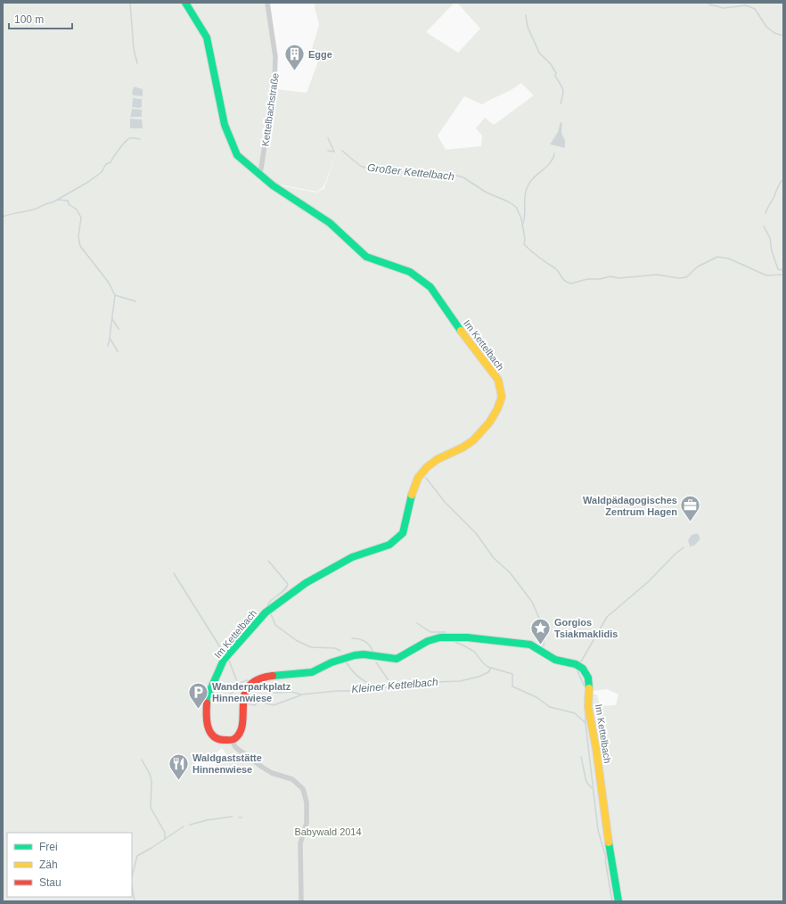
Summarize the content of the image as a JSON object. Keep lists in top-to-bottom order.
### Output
{
  "streets": {
    "street": ["Kettelbachstraße", "Im Kettelbach"]
  },
  "crossings": [
    ["Kettelbachstraße", "Im Kettelbach"]
  ],
  "water": ["Großer Kettelbach", "Kleiner Kettelbach"],
  "parks": ["Babywald 2014"],
  "places": {
    "building": ["Egge"],
    "office": ["Waldpädagogisches Zentrum Hagen"],
    "place": ["Gorgios Tsiakmaklidis"],
    "parking": ["Wanderparkplatz Hinnenwiese"],
    "restaurant": ["Waldgaststätte Hinnenwiese"]
  },
  "legend": ["Frei", "Zäh", "Stau"],
  "scale_bar": "100 m"
}
